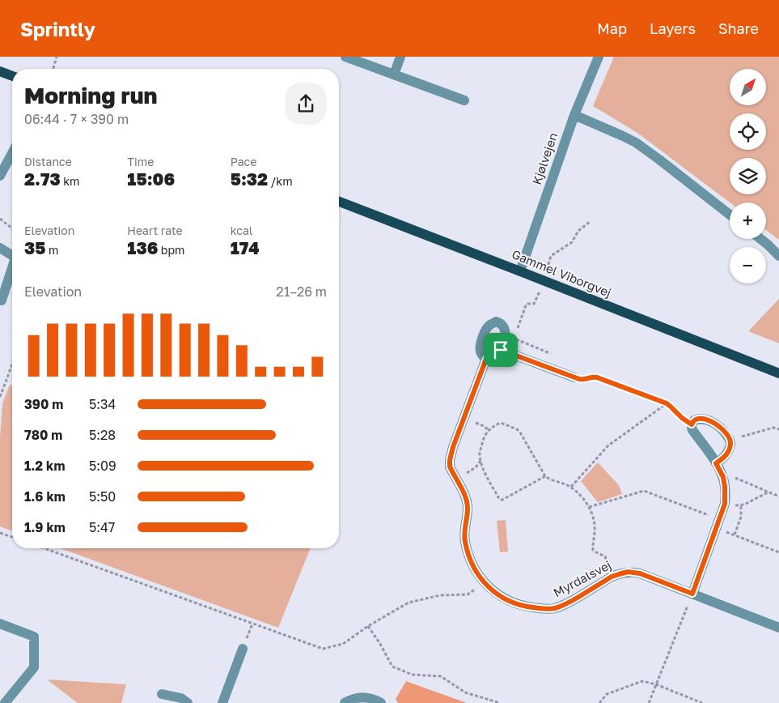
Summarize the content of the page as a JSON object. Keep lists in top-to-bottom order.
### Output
{
  "streets": {
    "main road": ["Gammel Viborgvej"],
    "street": ["Kjølvejen", "Myrdalsvej"]
  },
  "crossings": [
    ["Kjølvejen", "Gammel Viborgvej"]
  ],
  "north": "top right",
  "page": {
    "header": "Sprintly",
    "nav": ["Map", "Layers", "Share"],
    "map_buttons": ["+", "−"],
    "heading": ["Morning run", "06:44 · 7 × 390 m"],
    "stats": [
      ["Distance", "2.73 km"],
      ["Time", "15:06"],
      ["Pace", "5:32 /km"],
      ["Elevation", "35 m"],
      ["Heart rate", "136 bpm"],
      ["kcal", "174"]
    ],
    "chart": ["Elevation", "21–26 m"],
    "list": [
      {
        "name": "390 m",
        "note": "5:34"
      },
      {
        "name": "780 m",
        "note": "5:28"
      },
      {
        "name": "1.2 km",
        "note": "5:09"
      },
      {
        "name": "1.6 km",
        "note": "5:50"
      },
      {
        "name": "1.9 km",
        "note": "5:47"
      }
    ]
  }
}
